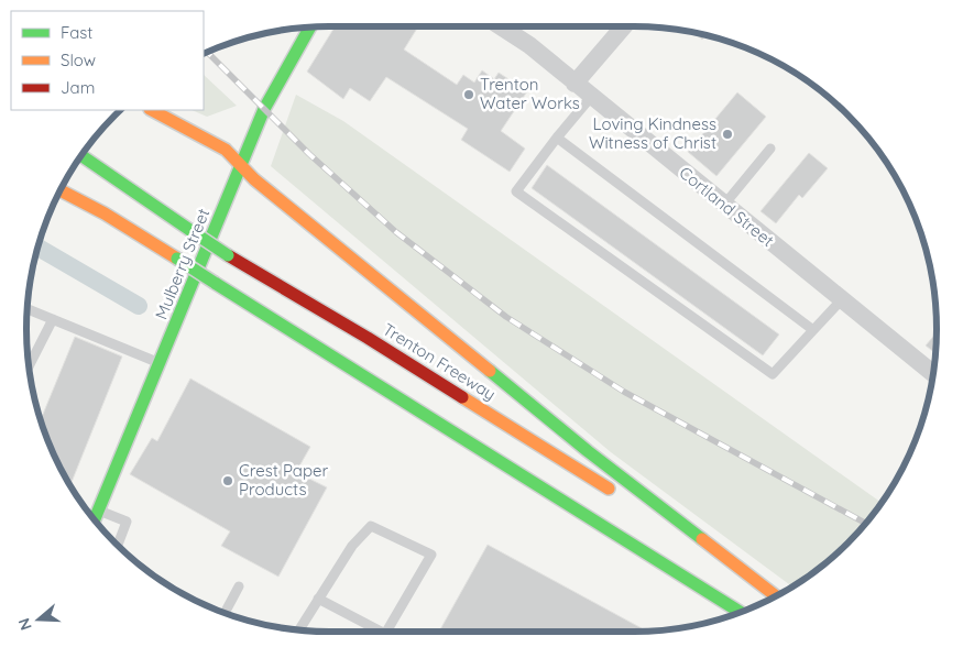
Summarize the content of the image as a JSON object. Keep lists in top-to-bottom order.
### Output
{
  "streets": {
    "main road": ["Mulberry Street", "Trenton Freeway"],
    "street": ["Cortland Street"]
  },
  "places": ["Trenton Water Works", "Loving Kindness Witness of Christ", "Crest Paper Products"],
  "legend": ["Fast", "Slow", "Jam"],
  "north": "left"
}
